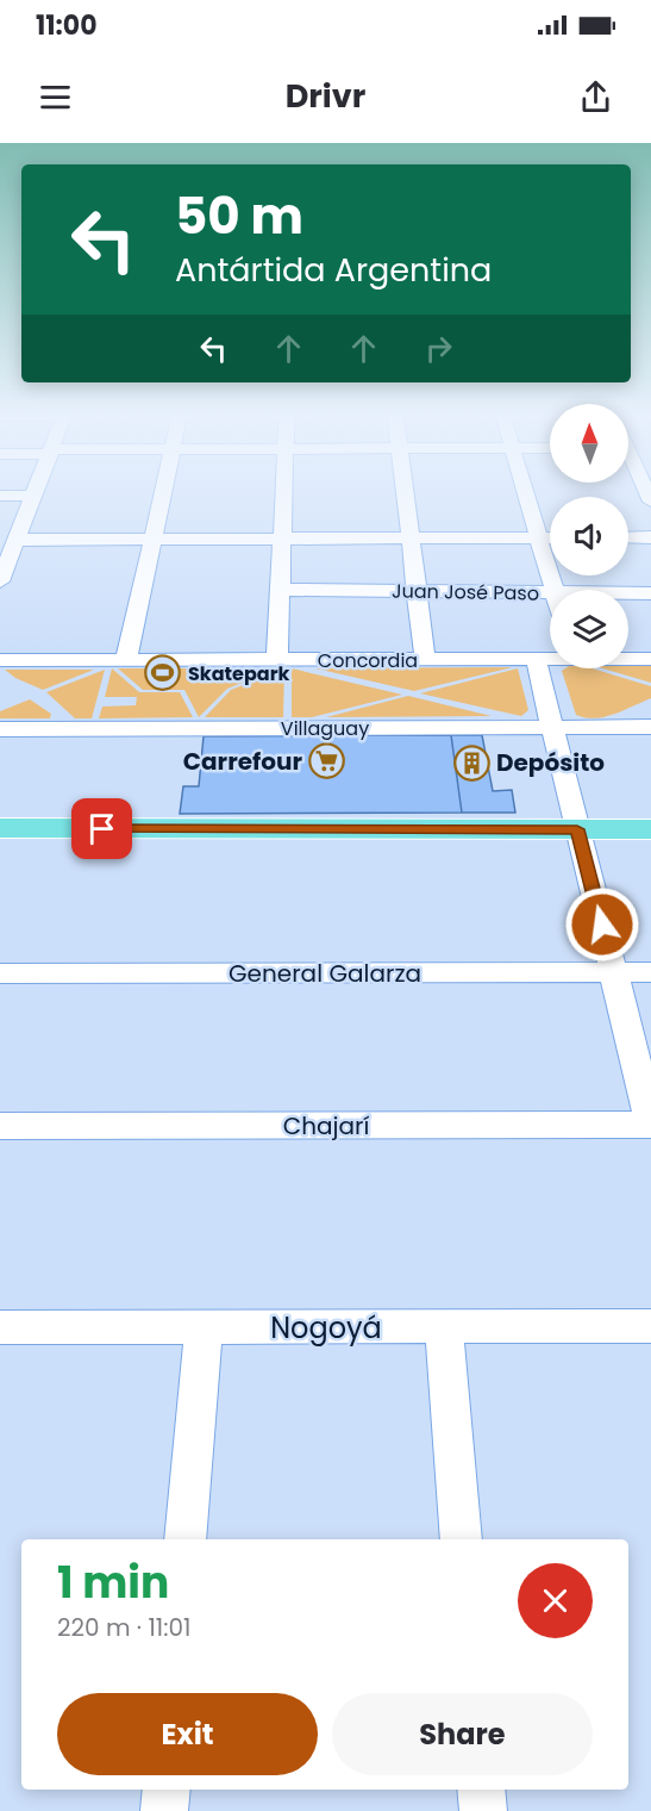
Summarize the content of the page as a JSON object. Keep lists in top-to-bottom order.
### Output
{
  "streets": {
    "street": [
      "Juan José Paso",
      "Concordia",
      "Villaguay",
      "General Galarza",
      "Chajarí",
      "Nogoyá"
    ]
  },
  "places": {
    "sports": ["Skatepark"],
    "supermarket": ["Carrefour"],
    "building": ["Depósito"]
  },
  "north": "top",
  "page": {
    "status": "11:00",
    "header": "Drivr",
    "turn": ["50 m", "Antártida Argentina"],
    "heading": ["1 min", "220 m · 11:01"],
    "buttons": ["Exit", "Share"]
  }
}
